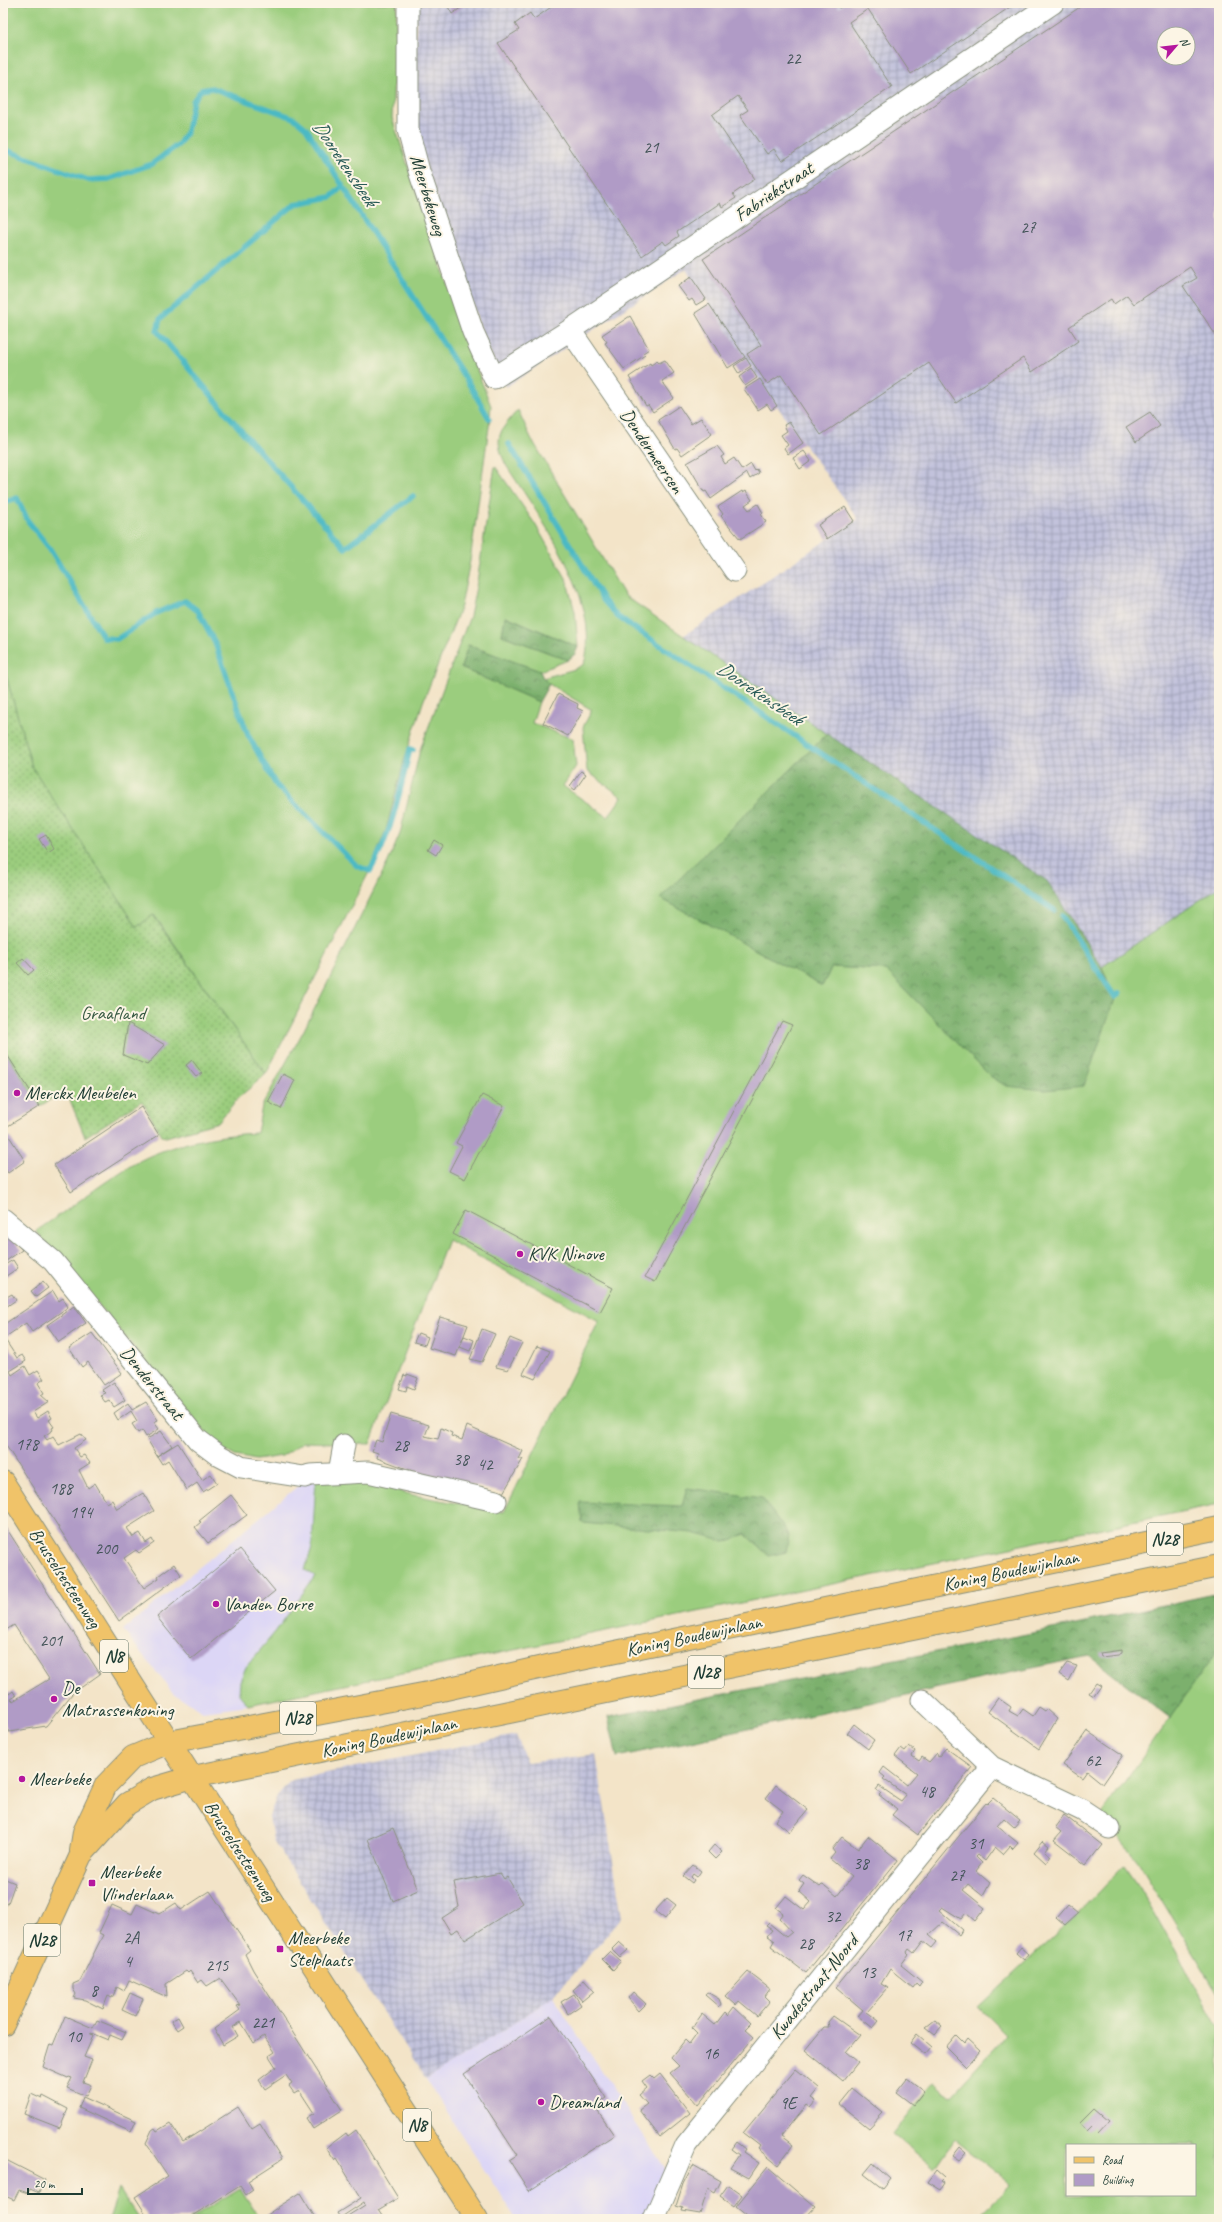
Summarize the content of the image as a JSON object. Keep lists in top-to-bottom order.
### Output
{
  "streets": {
    "main road": [
      "N28",
      "Koning Boudewijnlaan",
      "Brusselsesteenweg",
      "N8"
    ],
    "street": [
      "Fabriekstraat",
      "Meerbekeweg",
      "Dendermeersen",
      "Denderstraat",
      "Kwadestraat-Noord"
    ]
  },
  "crossings": [
    ["Fabriekstraat", "Meerbekeweg"],
    ["Fabriekstraat", "Dendermeersen"],
    ["N28", "Koning Boudewijnlaan"],
    ["N28", "Brusselsesteenweg"],
    ["Koning Boudewijnlaan", "Brusselsesteenweg"]
  ],
  "water": ["Doorekensbeek"],
  "parks": ["Graafland"],
  "places": {
    "other": [
      "Merckx Meubelen",
      "KVK Ninove",
      "Vanden Borre",
      "De Matrassenkoning",
      "Meerbeke",
      "Dreamland"
    ],
    "transit": ["Meerbeke Vlinderlaan", "Meerbeke Stelplaats"]
  },
  "house_numbers": [
    "22",
    "21",
    "27",
    "178",
    "28",
    "38",
    "42",
    "188",
    "194",
    "200",
    "201",
    "62",
    "48",
    "31",
    "38",
    "27",
    "32",
    "17",
    "2A",
    "28",
    "4",
    "215",
    "13",
    "8",
    "221",
    "10",
    "16",
    "9E"
  ],
  "legend": ["Road", "Building"],
  "scale_bar": "20 m",
  "north": "top right"
}
